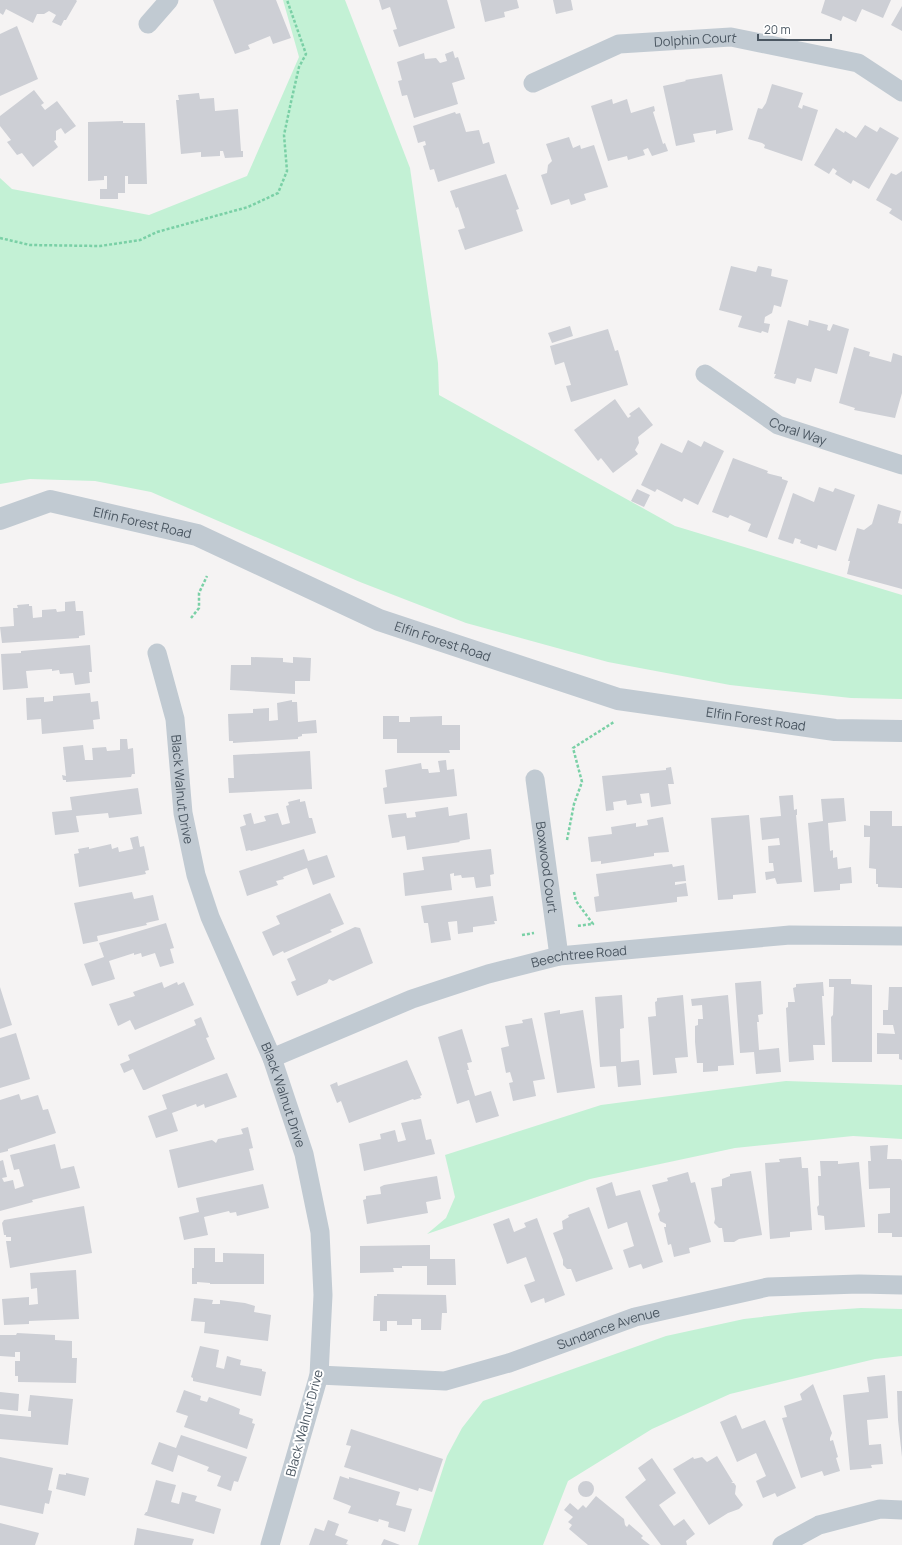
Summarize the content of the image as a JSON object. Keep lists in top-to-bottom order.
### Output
{
  "streets": {
    "street": [
      "Dolphin Court",
      "Coral Way",
      "Elfin Forest Road",
      "Black Walnut Drive",
      "Boxwood Court",
      "Beechtree Road",
      "Sundance Avenue"
    ]
  },
  "crossings": [
    ["Black Walnut Drive", "Beechtree Road"],
    ["Black Walnut Drive", "Sundance Avenue"],
    ["Boxwood Court", "Beechtree Road"]
  ],
  "scale_bar": "20 m"
}
